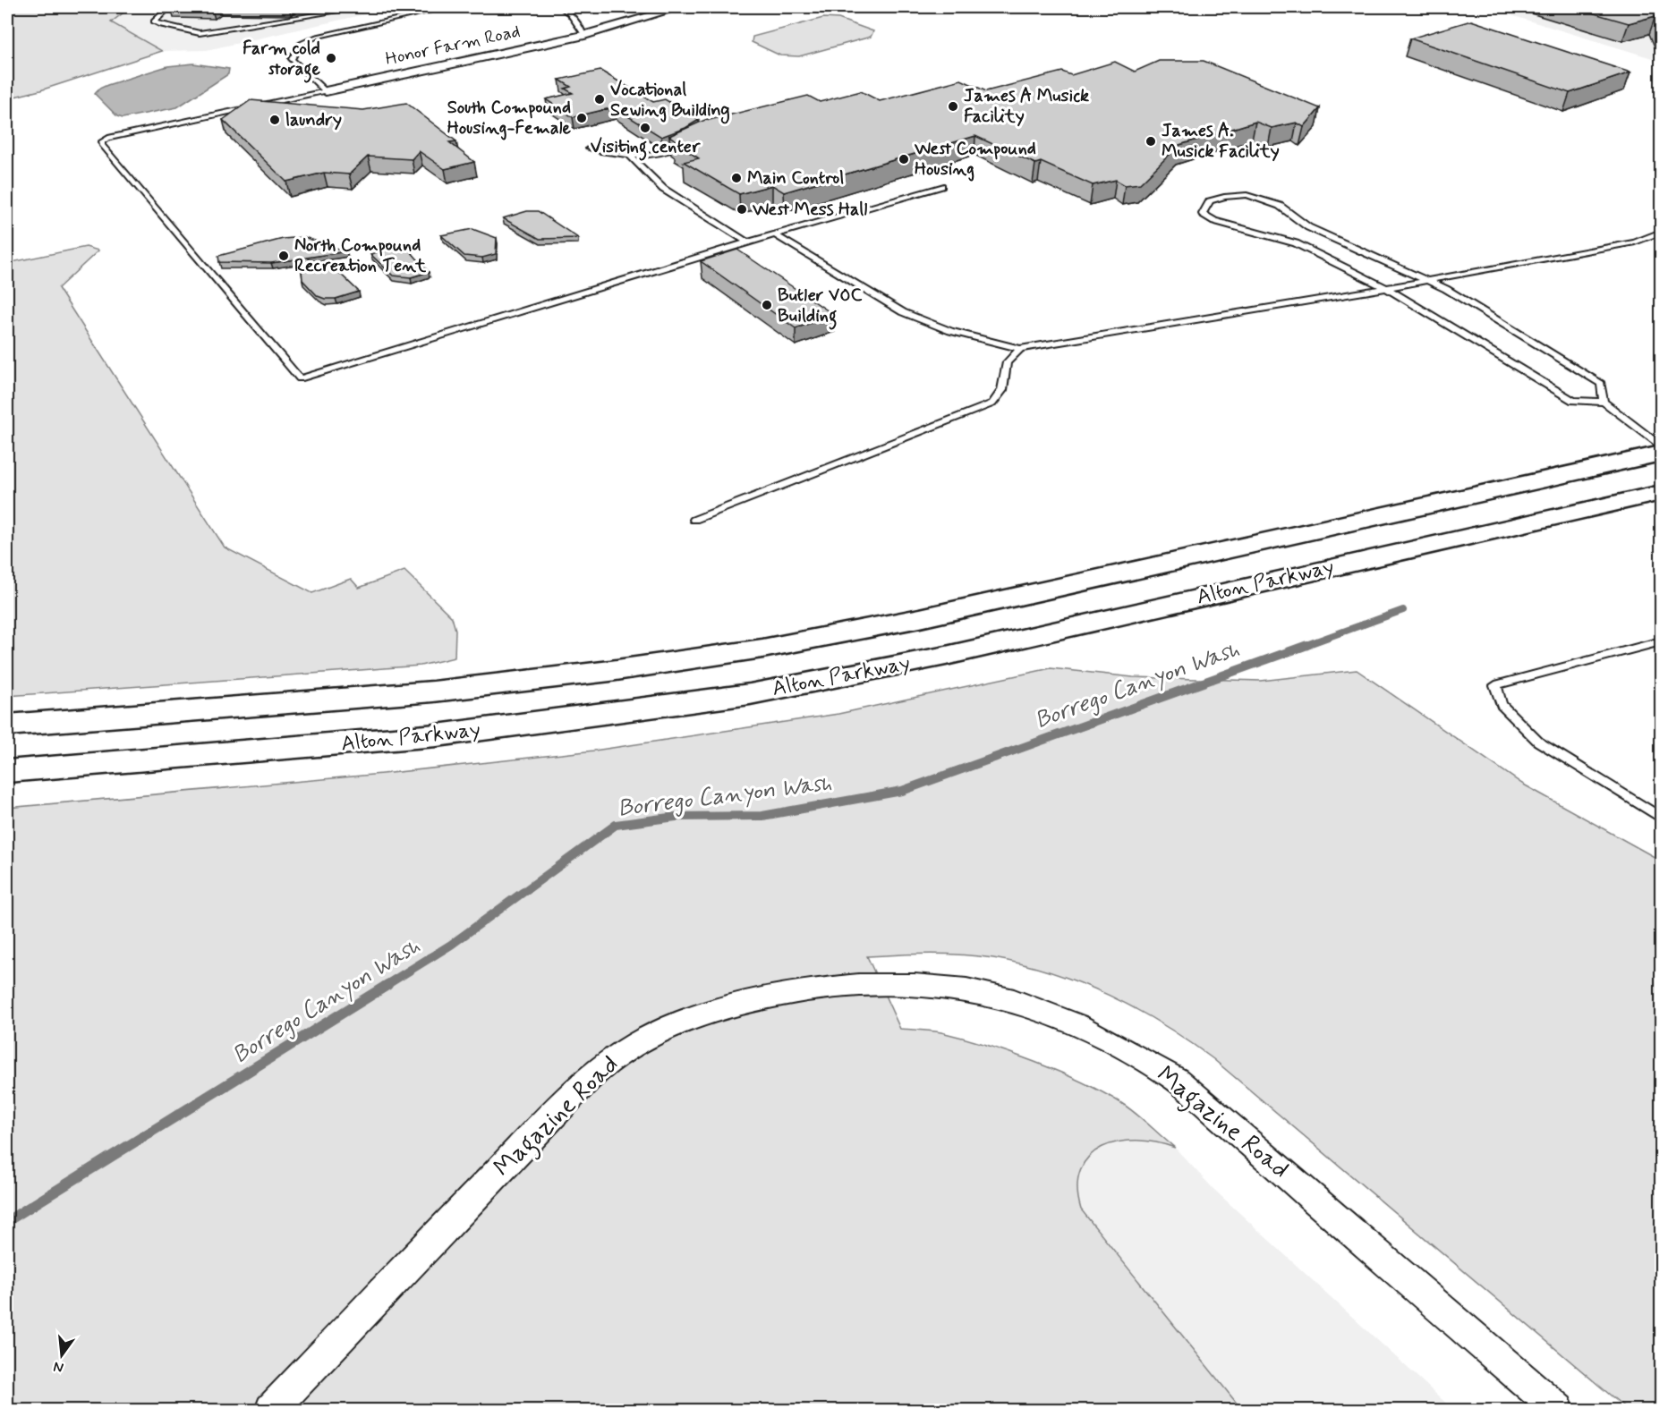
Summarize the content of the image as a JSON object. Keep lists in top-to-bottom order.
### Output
{
  "streets": {
    "main road": ["Alton Parkway"],
    "street": ["Honor Farm Road", "Magazine Road"]
  },
  "water": ["Borrego Canyon Wash"],
  "places": [
    "Farm cold storage",
    "Vocational Sewing Building",
    "James A Musick Facility",
    "South Compound Housing-Female",
    "laundry",
    "Visiting center",
    "James A. Musick Facility",
    "West Compound Housing",
    "Main Control",
    "West Mess Hall",
    "North Compound Recreation Tent",
    "Butler VOC Building"
  ],
  "north": "bottom"
}
